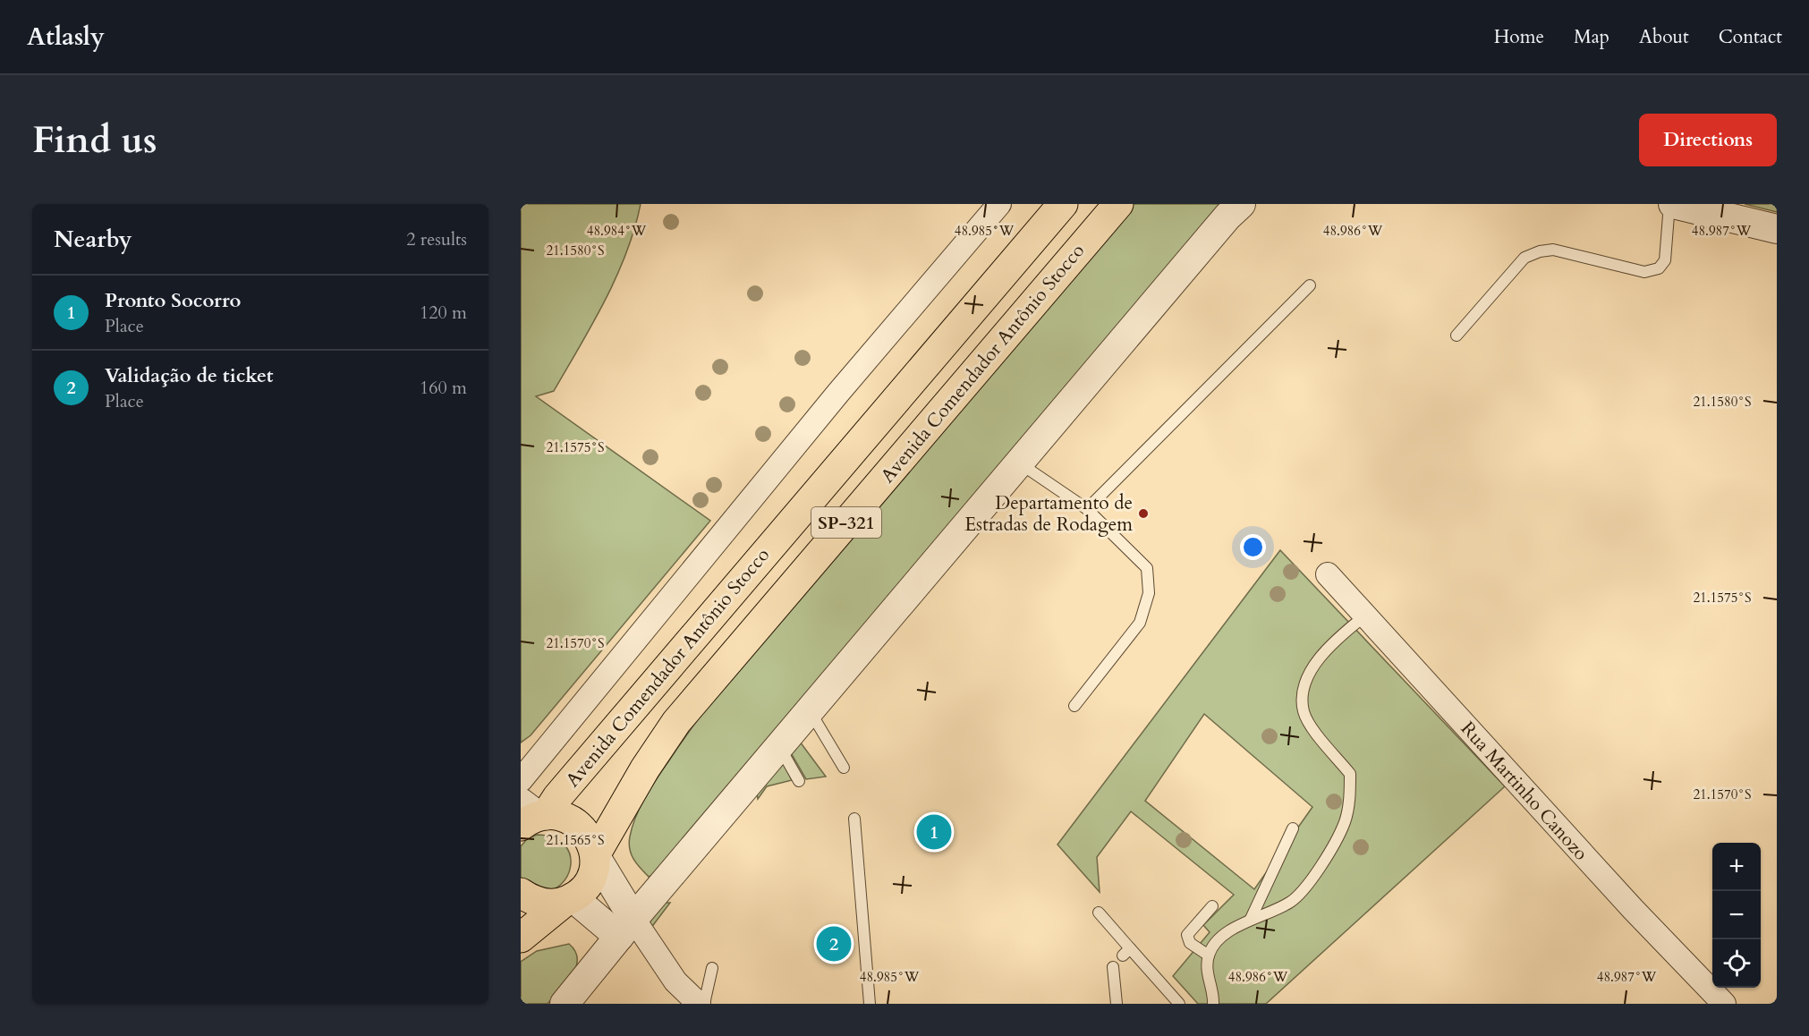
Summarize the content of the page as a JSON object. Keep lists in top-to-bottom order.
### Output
{
  "streets": {
    "main road": ["Avenida Comendador Antônio Stocco", "SP-321"],
    "street": ["Rua Martinho Canozo"]
  },
  "places": ["Departamento de Estradas de Rodagem"],
  "page": {
    "header": "Atlasly",
    "nav": [
      "Home",
      "Map",
      "About",
      "Contact"
    ],
    "buttons": "Directions",
    "title": "Find us",
    "heading": ["Nearby", "2 results"],
    "list": [
      {
        "mark": "1",
        "name": "Pronto Socorro",
        "note": "Place",
        "value": "120 m"
      },
      {
        "mark": "2",
        "name": "Validação de ticket",
        "note": "Place",
        "value": "160 m"
      }
    ],
    "pins": ["1", "2"],
    "map_buttons": ["+", "−"]
  },
  "coordinates": [
    "48.984°W",
    "48.985°W",
    "48.986°W",
    "48.987°W",
    "21.1580°S",
    "21.1575°S",
    "21.1570°S",
    "21.1565°S"
  ]
}
